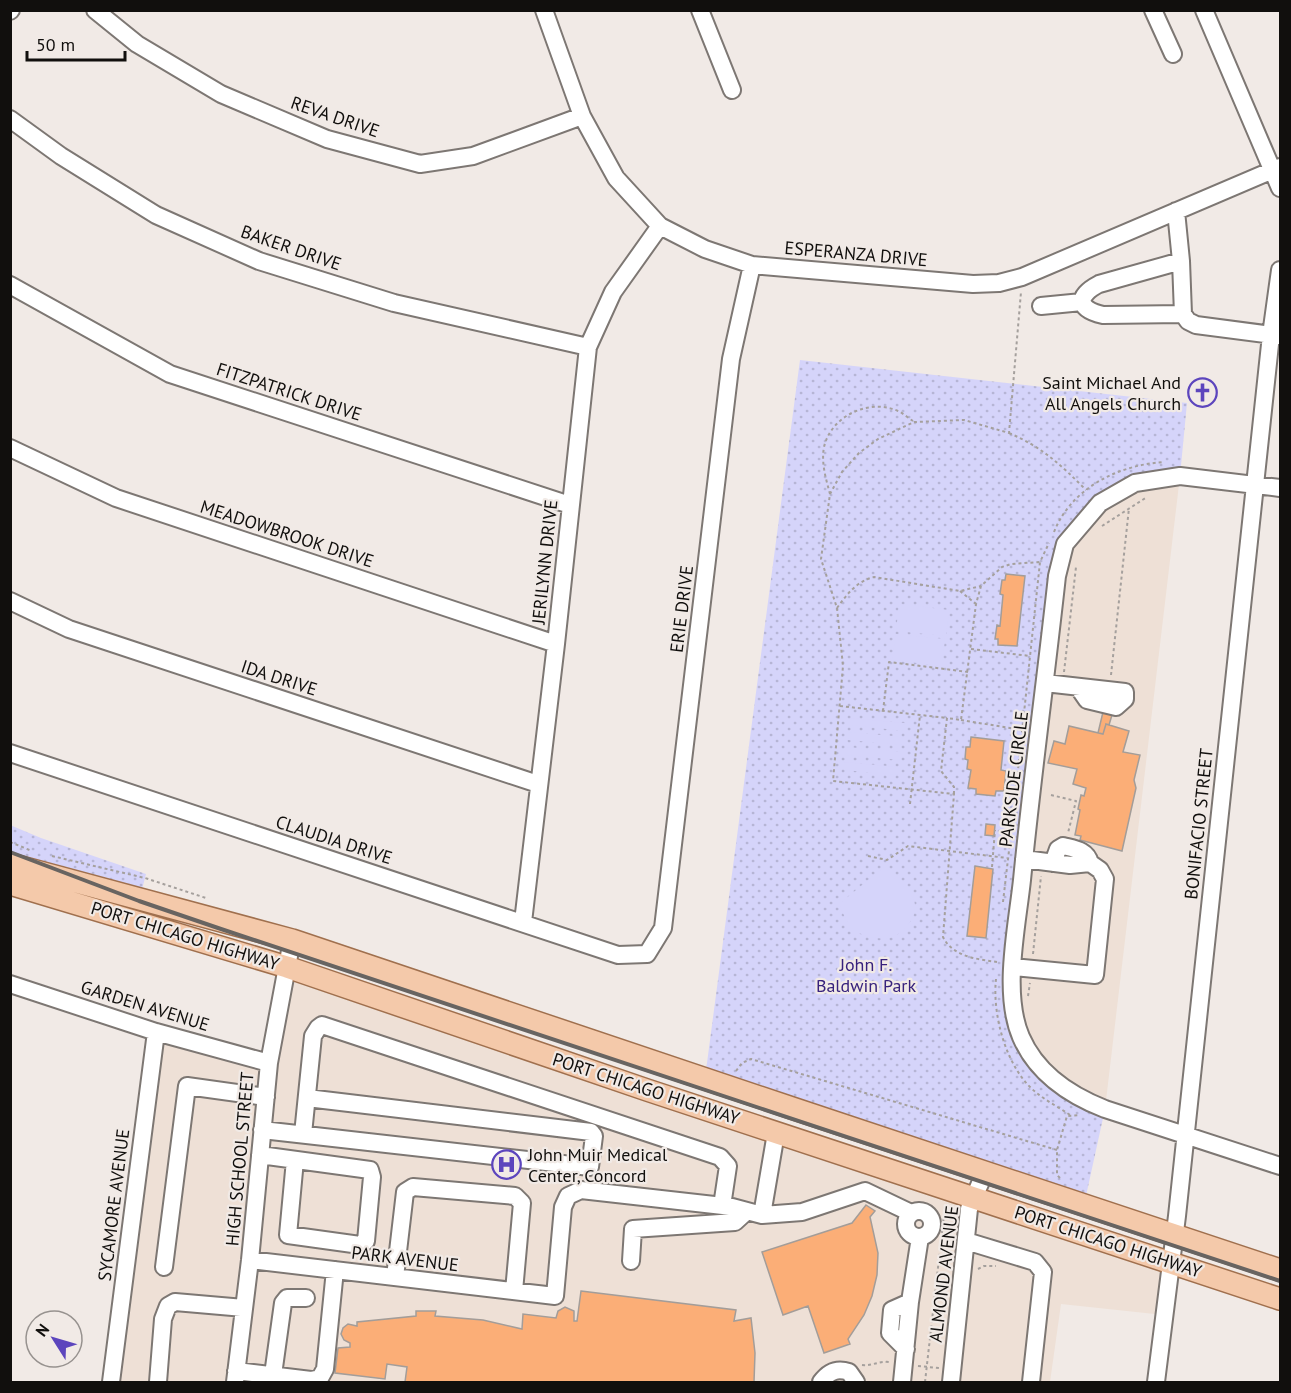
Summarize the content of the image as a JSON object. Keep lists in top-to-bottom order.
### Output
{
  "streets": {
    "main road": ["PORT CHICAGO HIGHWAY"],
    "street": [
      "REVA DRIVE",
      "BAKER DRIVE",
      "ESPERANZA DRIVE",
      "FITZPATRICK DRIVE",
      "MEADOWBROOK DRIVE",
      "JERILYNN DRIVE",
      "ERIE DRIVE",
      "IDA DRIVE",
      "PARKSIDE CIRCLE",
      "BONIFACIO STREET",
      "CLAUDIA DRIVE",
      "GARDEN AVENUE",
      "HIGH SCHOOL STREET",
      "SYCAMORE AVENUE",
      "PARK AVENUE",
      "ALMOND AVENUE"
    ]
  },
  "crossings": [
    ["REVA DRIVE", "ESPERANZA DRIVE"],
    ["BAKER DRIVE", "JERILYNN DRIVE"],
    ["ESPERANZA DRIVE", "JERILYNN DRIVE"],
    ["ESPERANZA DRIVE", "ERIE DRIVE"],
    ["FITZPATRICK DRIVE", "JERILYNN DRIVE"],
    ["MEADOWBROOK DRIVE", "JERILYNN DRIVE"],
    ["JERILYNN DRIVE", "IDA DRIVE"],
    ["JERILYNN DRIVE", "CLAUDIA DRIVE"],
    ["ERIE DRIVE", "CLAUDIA DRIVE"],
    ["PARKSIDE CIRCLE", "BONIFACIO STREET"],
    ["BONIFACIO STREET", "PORT CHICAGO HIGHWAY"],
    ["PORT CHICAGO HIGHWAY", "HIGH SCHOOL STREET"],
    ["PORT CHICAGO HIGHWAY", "ALMOND AVENUE"],
    ["GARDEN AVENUE", "HIGH SCHOOL STREET"],
    ["GARDEN AVENUE", "SYCAMORE AVENUE"],
    ["HIGH SCHOOL STREET", "PARK AVENUE"]
  ],
  "parks": ["John F. Baldwin Park"],
  "places": {
    "church": ["Saint Michael And All Angels Church"],
    "hospital": ["John Muir Medical Center, Concord"]
  },
  "scale_bar": "50 m",
  "north": "top left"
}
